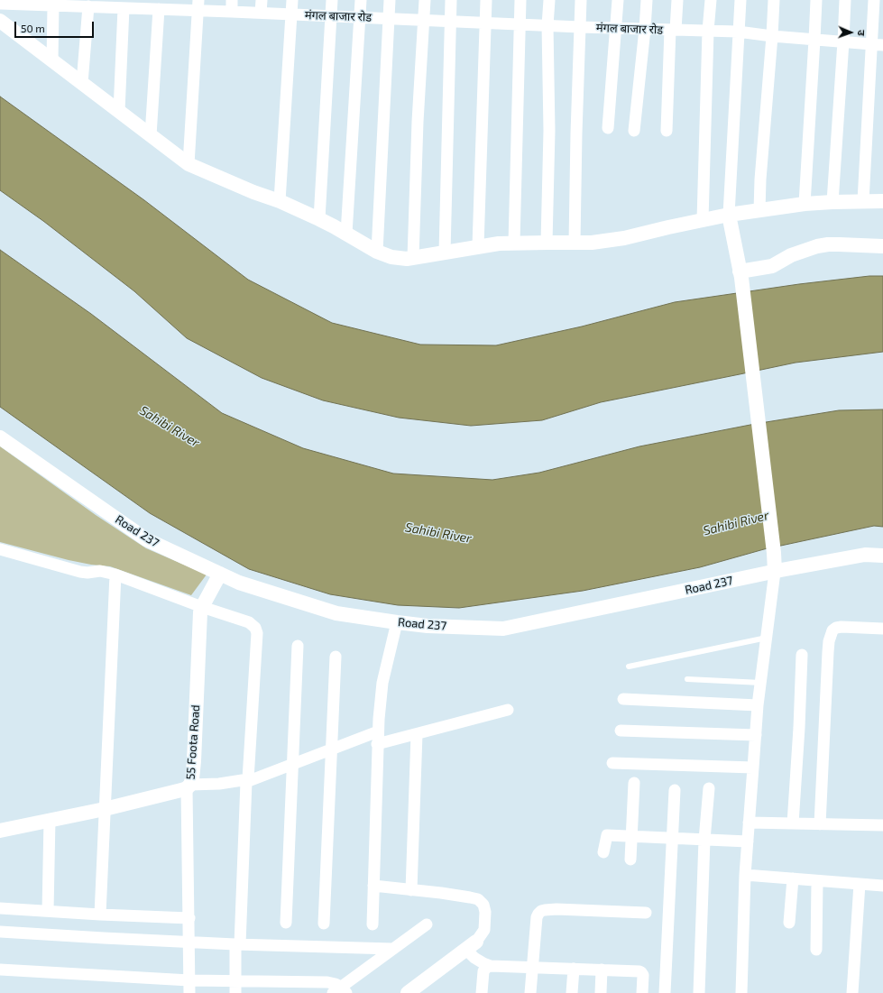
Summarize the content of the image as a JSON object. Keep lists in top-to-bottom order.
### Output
{
  "streets": {
    "street": ["मंगल बाजार रोड", "Road 237", "55 Foota Road"]
  },
  "crossings": [
    ["Road 237", "55 Foota Road"]
  ],
  "water": ["Sahibi River"],
  "scale_bar": "50 m",
  "north": "right"
}
